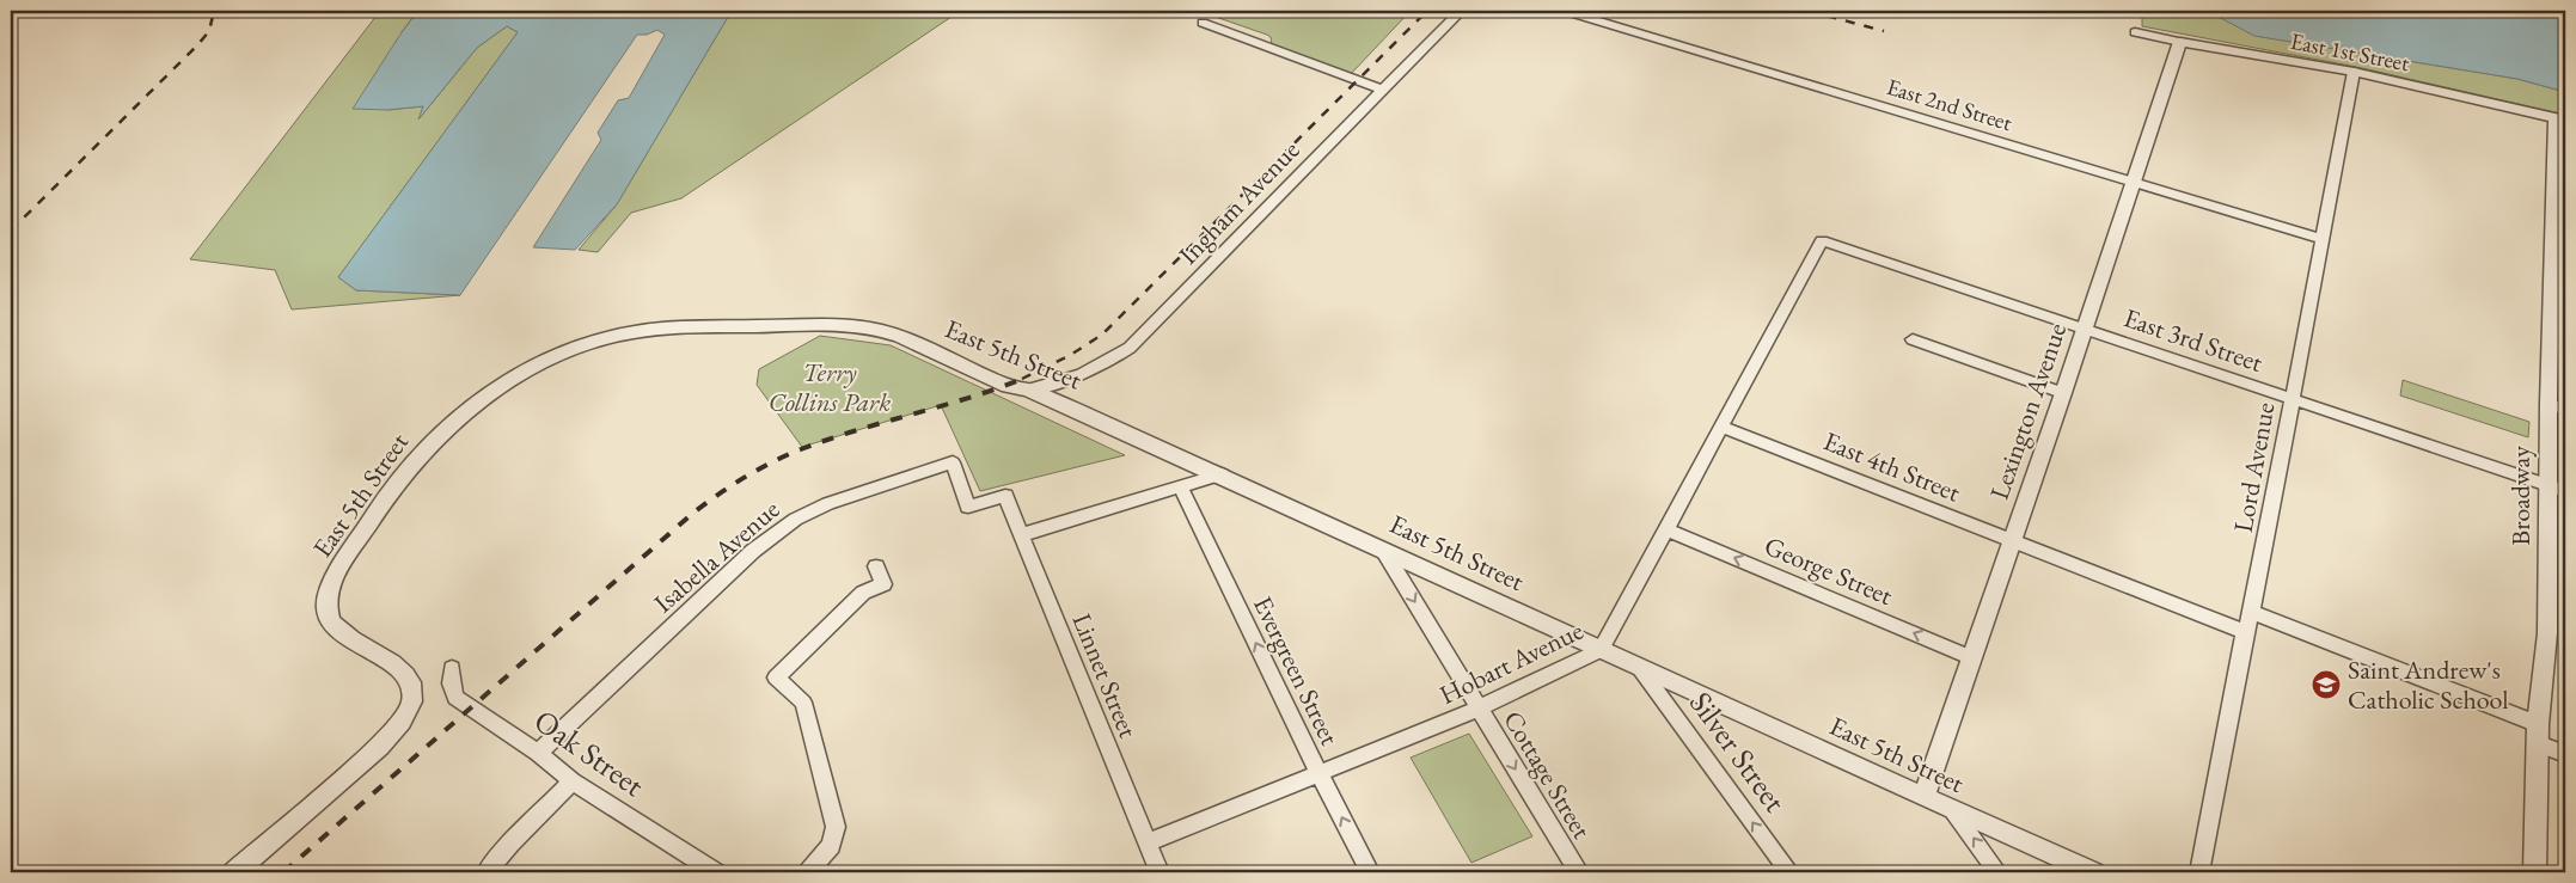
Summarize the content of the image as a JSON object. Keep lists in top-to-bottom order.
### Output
{
  "streets": {
    "street": [
      "East 1st Street",
      "East 2nd Street",
      "Ingham Avenue",
      "East 3rd Street",
      "East 5th Street",
      "Lexington Avenue",
      "East 4th Street",
      "Lord Avenue",
      "Broadway",
      "Isabella Avenue",
      "George Street",
      "Hobart Avenue",
      "Evergreen Street",
      "Linnet Street",
      "Silver Street",
      "Oak Street",
      "Cottage Street"
    ]
  },
  "crossings": [
    ["East 1st Street", "Lexington Avenue"],
    ["East 1st Street", "Lord Avenue"],
    ["East 1st Street", "Broadway"],
    ["East 2nd Street", "Lexington Avenue"],
    ["East 2nd Street", "Lord Avenue"],
    ["Ingham Avenue", "East 5th Street"],
    ["East 3rd Street", "Lexington Avenue"],
    ["East 3rd Street", "Lord Avenue"],
    ["East 3rd Street", "Broadway"],
    ["East 3rd Street", "Hobart Avenue"],
    ["East 5th Street", "Lexington Avenue"],
    ["East 5th Street", "Hobart Avenue"],
    ["East 5th Street", "Silver Street"],
    ["East 5th Street", "Cottage Street"],
    ["Lexington Avenue", "East 4th Street"],
    ["Lexington Avenue", "George Street"],
    ["East 4th Street", "Lord Avenue"],
    ["East 4th Street", "Hobart Avenue"],
    ["Isabella Avenue", "Linnet Street"],
    ["Isabella Avenue", "Oak Street"],
    ["George Street", "Hobart Avenue"],
    ["Hobart Avenue", "Evergreen Street"],
    ["Hobart Avenue", "Linnet Street"],
    ["Hobart Avenue", "Cottage Street"]
  ],
  "one_way": [
    "George Street",
    "Evergreen Street",
    "Silver Street",
    "Cottage Street"
  ],
  "parks": ["Terry Collins Park"],
  "places": {
    "school or university": ["Saint Andrew's Catholic School"]
  }
}
